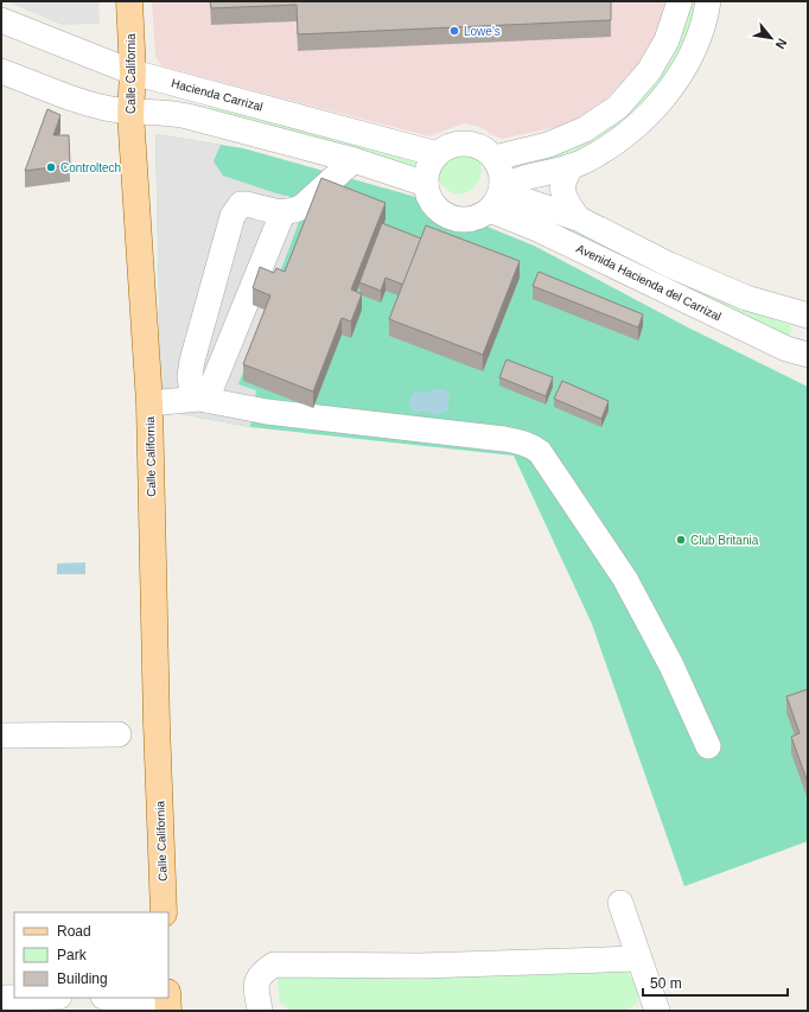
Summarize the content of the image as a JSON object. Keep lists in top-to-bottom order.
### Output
{
  "streets": {
    "main road": ["Calle California"],
    "street": ["Hacienda Carrizal", "Avenida Hacienda del Carrizal"]
  },
  "crossings": [
    ["Calle California", "Hacienda Carrizal"],
    ["Hacienda Carrizal", "Avenida Hacienda del Carrizal"]
  ],
  "places": ["Lowe's", "Controltech", "Club Britania"],
  "legend": ["Road", "Park", "Building"],
  "scale_bar": "50 m",
  "north": "bottom right"
}
